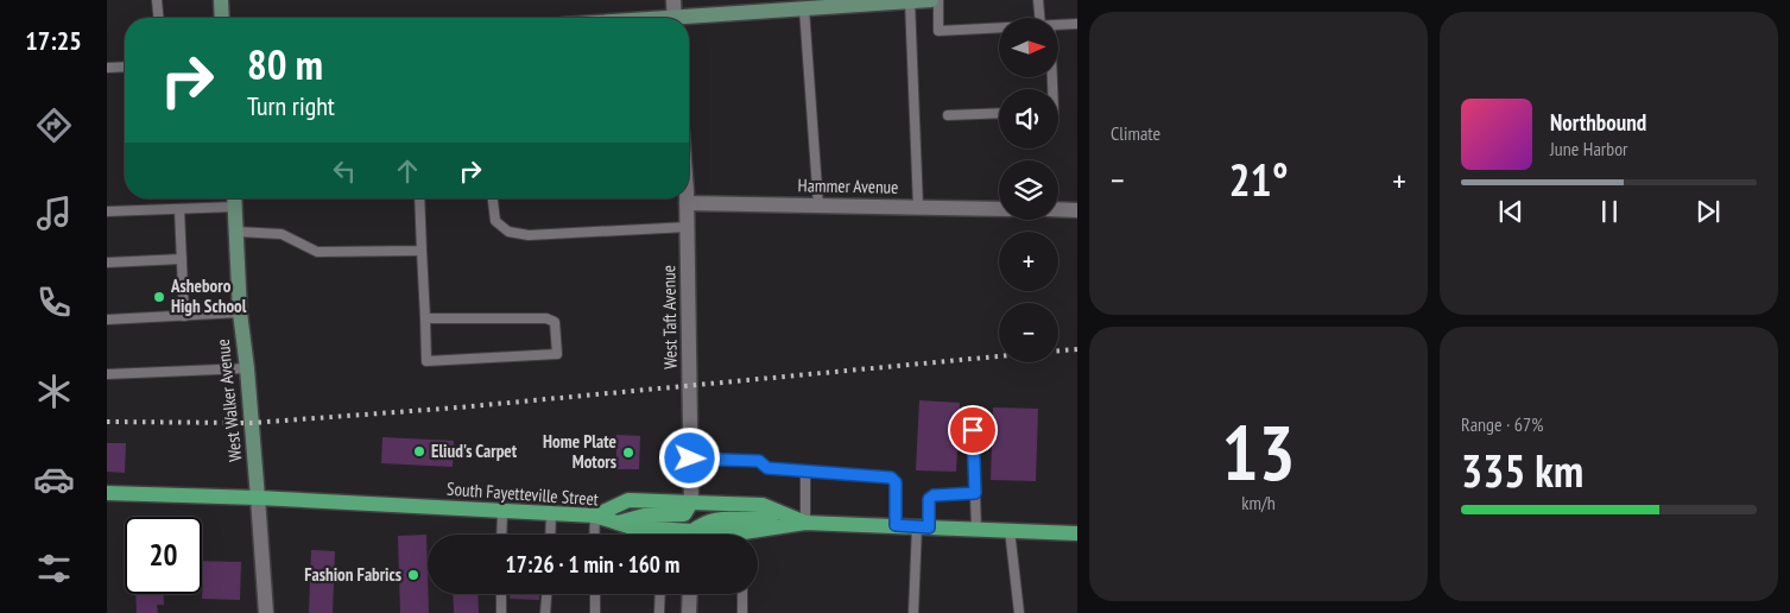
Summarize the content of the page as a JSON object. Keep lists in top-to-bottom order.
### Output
{
  "streets": {
    "main road": ["South Fayetteville Street"],
    "street": ["Hammer Avenue", "West Taft Avenue", "West Walker Avenue"]
  },
  "crossings": [
    ["Hammer Avenue", "West Taft Avenue"],
    ["West Walker Avenue", "South Fayetteville Street"]
  ],
  "places": [
    "Asheboro High School",
    "Eliud's Carpet",
    "Home Plate Motors",
    "Fashion Fabrics"
  ],
  "north": "right",
  "page": {
    "tabs": "17:25",
    "tile": [
      "Climate",
      ["13", "km/h"],
      ["Range · 67%", "335 km"]
    ],
    "map_buttons": ["+", "−"],
    "turn": ["80 m", "Turn right"],
    "song": ["Northbound", "June Harbor"],
    "heat": ["−", "21°", "+"],
    "limit": "20",
    "trip": "17:26 · 1 min · 160 m"
  }
}
